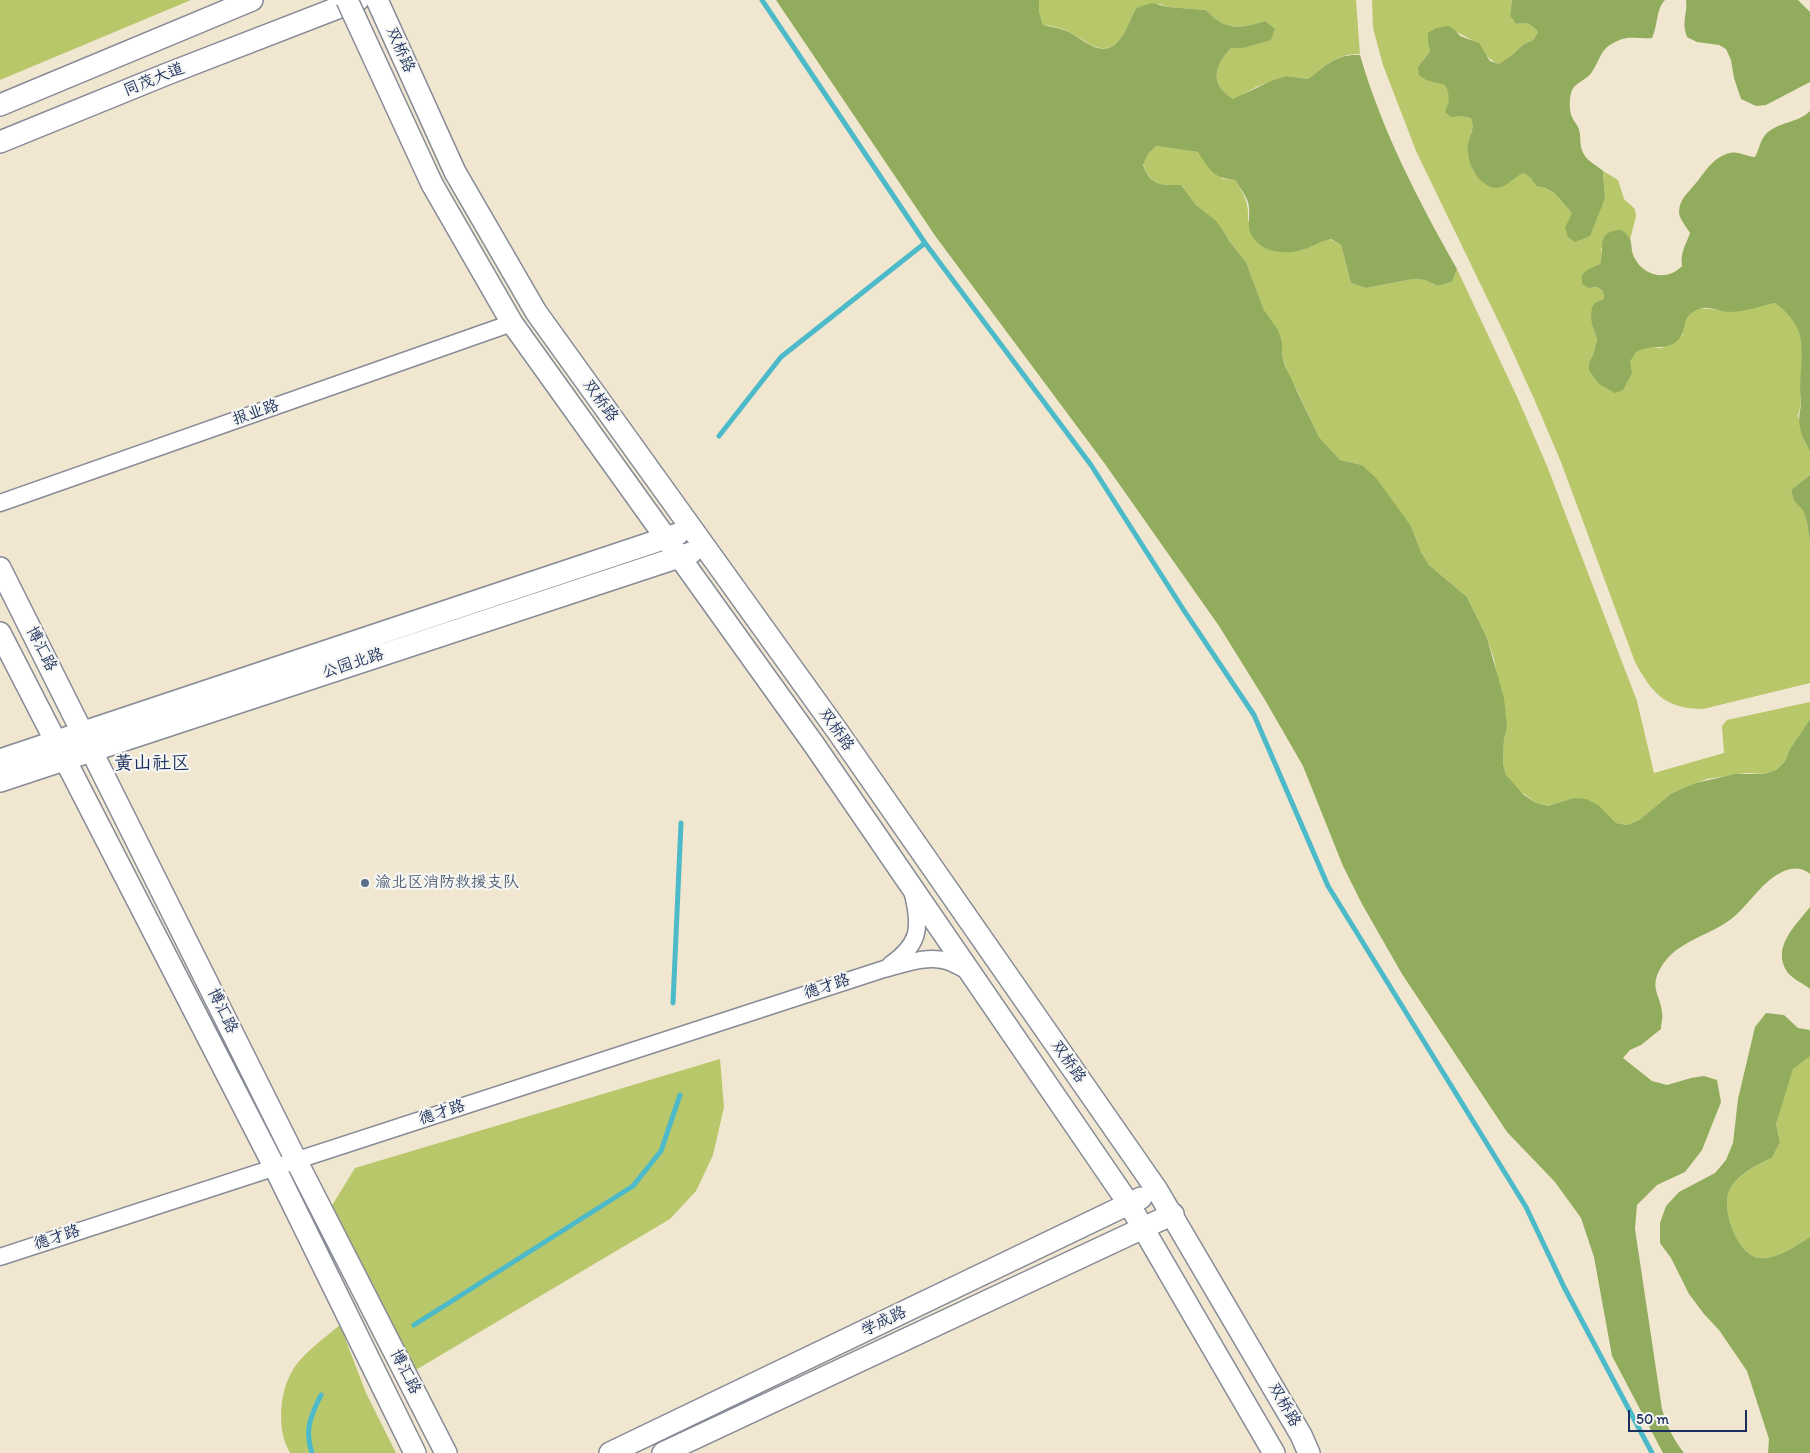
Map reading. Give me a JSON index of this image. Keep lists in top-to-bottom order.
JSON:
{
  "streets": {
    "main road": [
      "双桥路",
      "同茂大道",
      "博汇路",
      "公园北路",
      "学成路"
    ],
    "street": ["报业路", "德才路"]
  },
  "crossings": [
    ["双桥路", "报业路"],
    ["双桥路", "公园北路"],
    ["双桥路", "德才路"],
    ["双桥路", "学成路"],
    ["博汇路", "公园北路"],
    ["博汇路", "德才路"]
  ],
  "districts": ["黄山社区"],
  "places": ["渝北区消防救援支队"],
  "scale_bar": "50 m"
}
